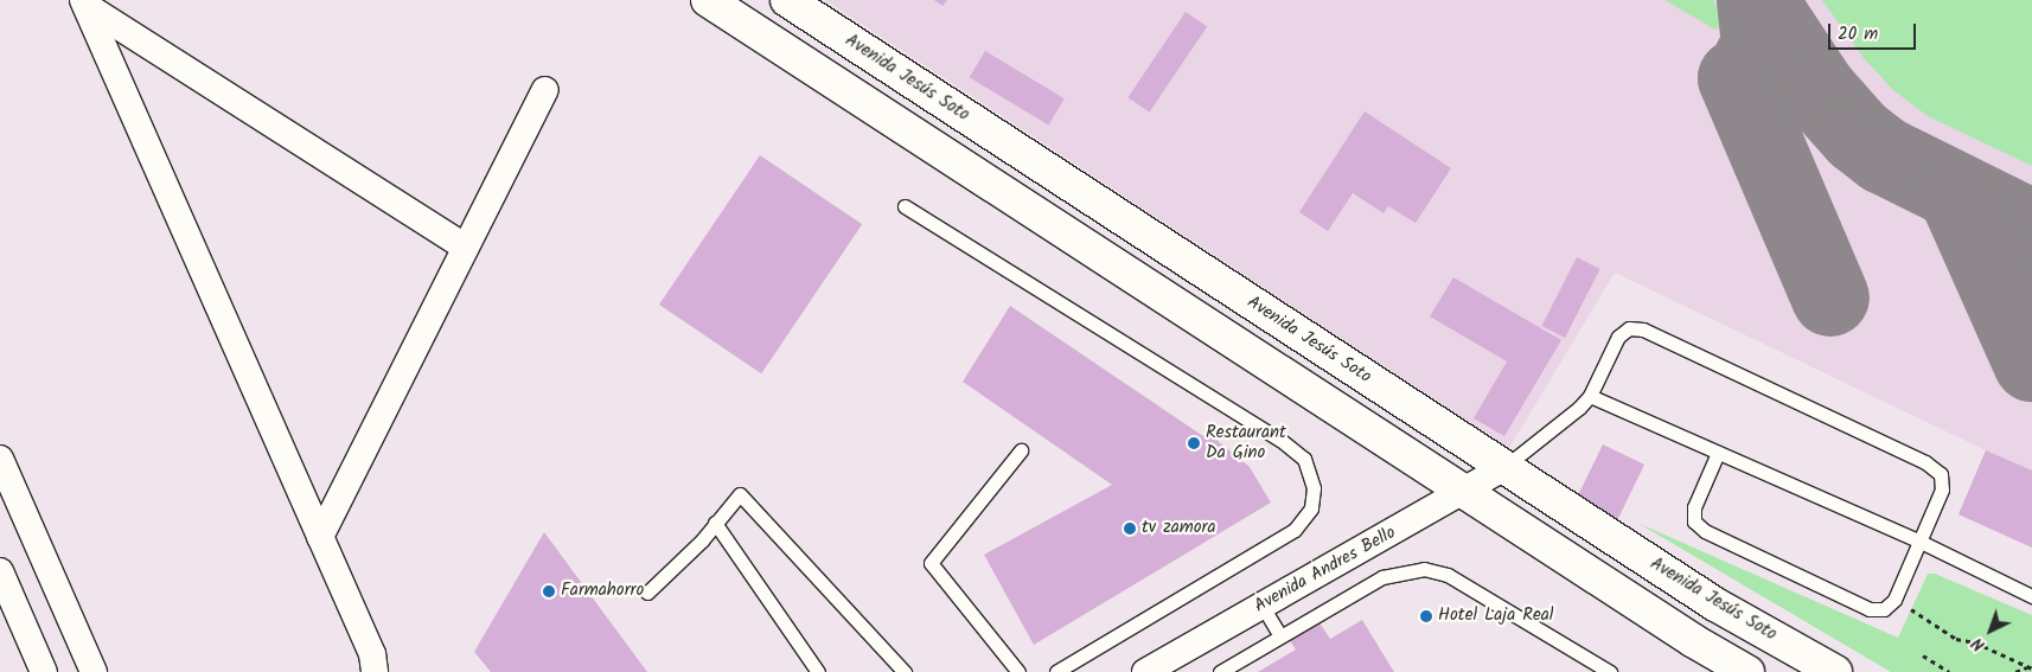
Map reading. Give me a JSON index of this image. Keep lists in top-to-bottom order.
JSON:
{
  "streets": {
    "main road": ["Avenida Jesús Soto"],
    "street": ["Avenida Andres Bello"]
  },
  "crossings": [
    ["Avenida Jesús Soto", "Avenida Andres Bello"]
  ],
  "places": [
    "Restaurant Da Gino",
    "tv zamora",
    "Farmahorro",
    "Hotel Laja Real"
  ],
  "scale_bar": "20 m",
  "north": "bottom left"
}
